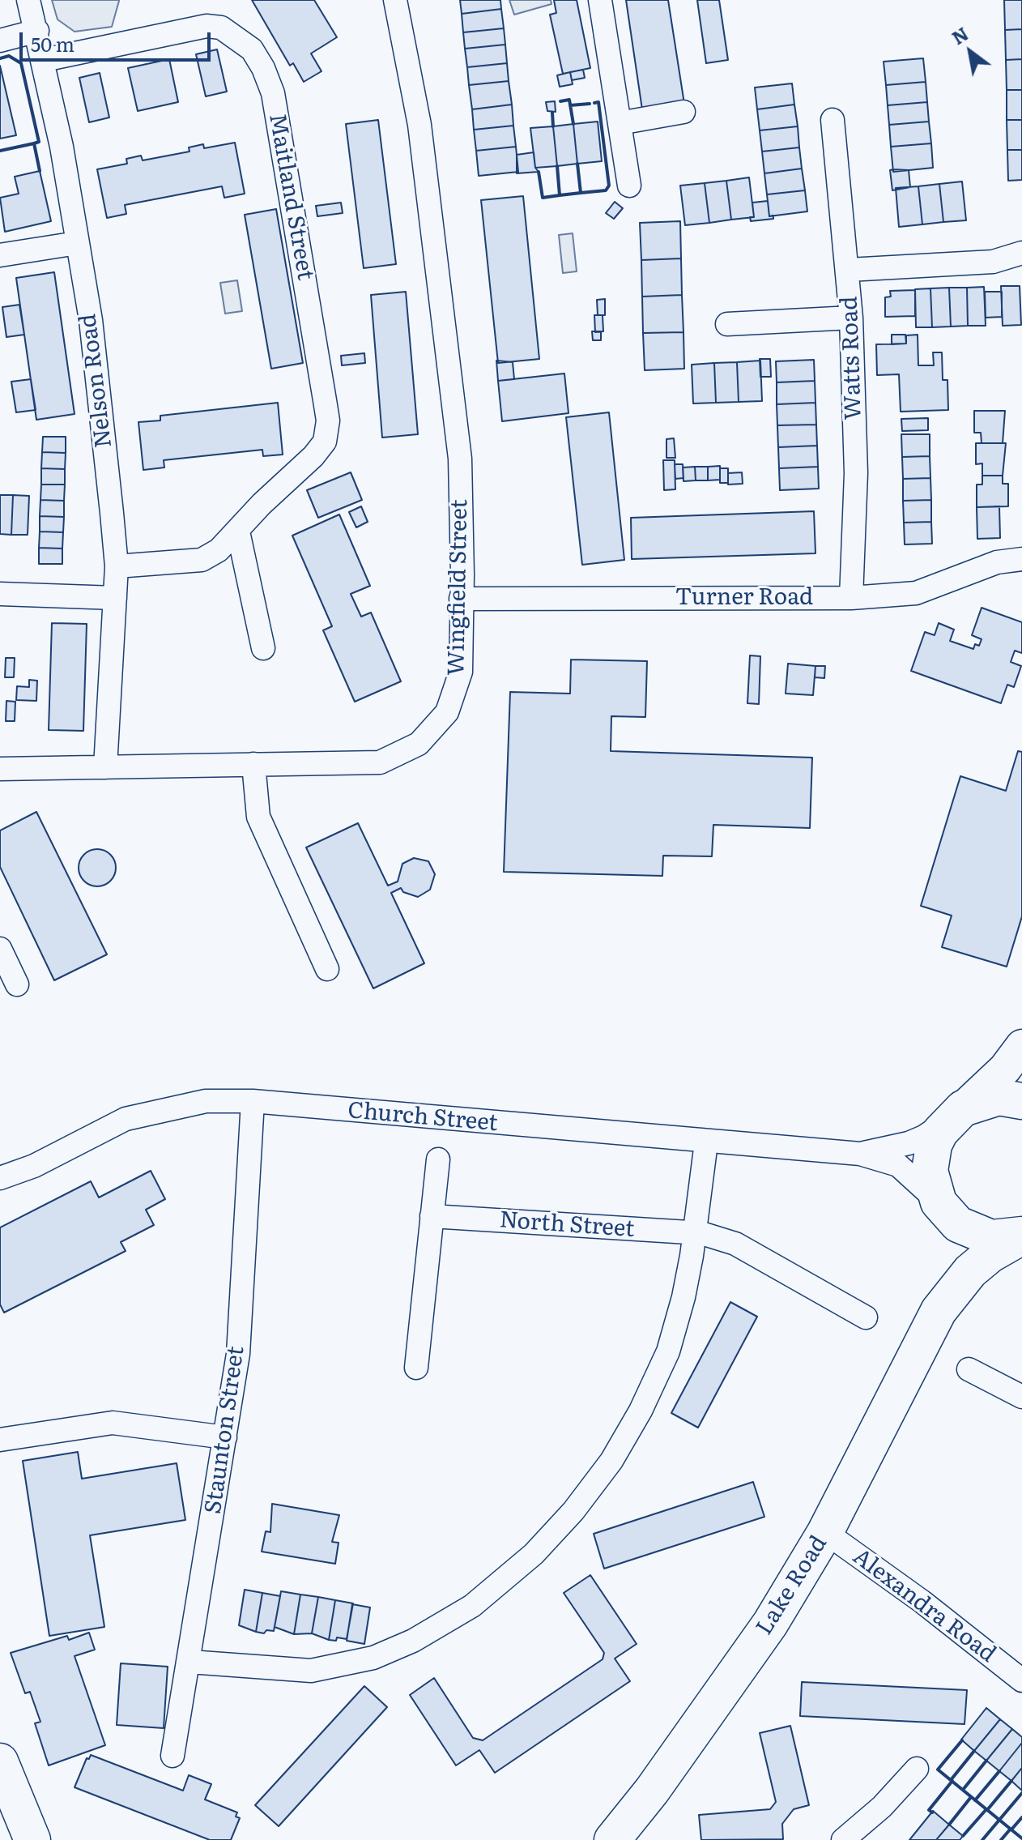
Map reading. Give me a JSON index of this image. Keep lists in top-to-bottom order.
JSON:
{
  "streets": {
    "main road": ["Lake Road"],
    "street": [
      "Maitland Street",
      "Watts Road",
      "Nelson Road",
      "Wingfield Street",
      "Turner Road",
      "Church Street",
      "North Street",
      "Staunton Street",
      "Alexandra Road"
    ]
  },
  "crossings": [
    ["Maitland Street", "Nelson Road"],
    ["Watts Road", "Turner Road"],
    ["Nelson Road", "Wingfield Street"],
    ["Wingfield Street", "Turner Road"],
    ["Church Street", "Staunton Street"],
    ["Church Street", "Lake Road"],
    ["Lake Road", "Alexandra Road"]
  ],
  "scale_bar": "50 m",
  "north": "top left"
}
